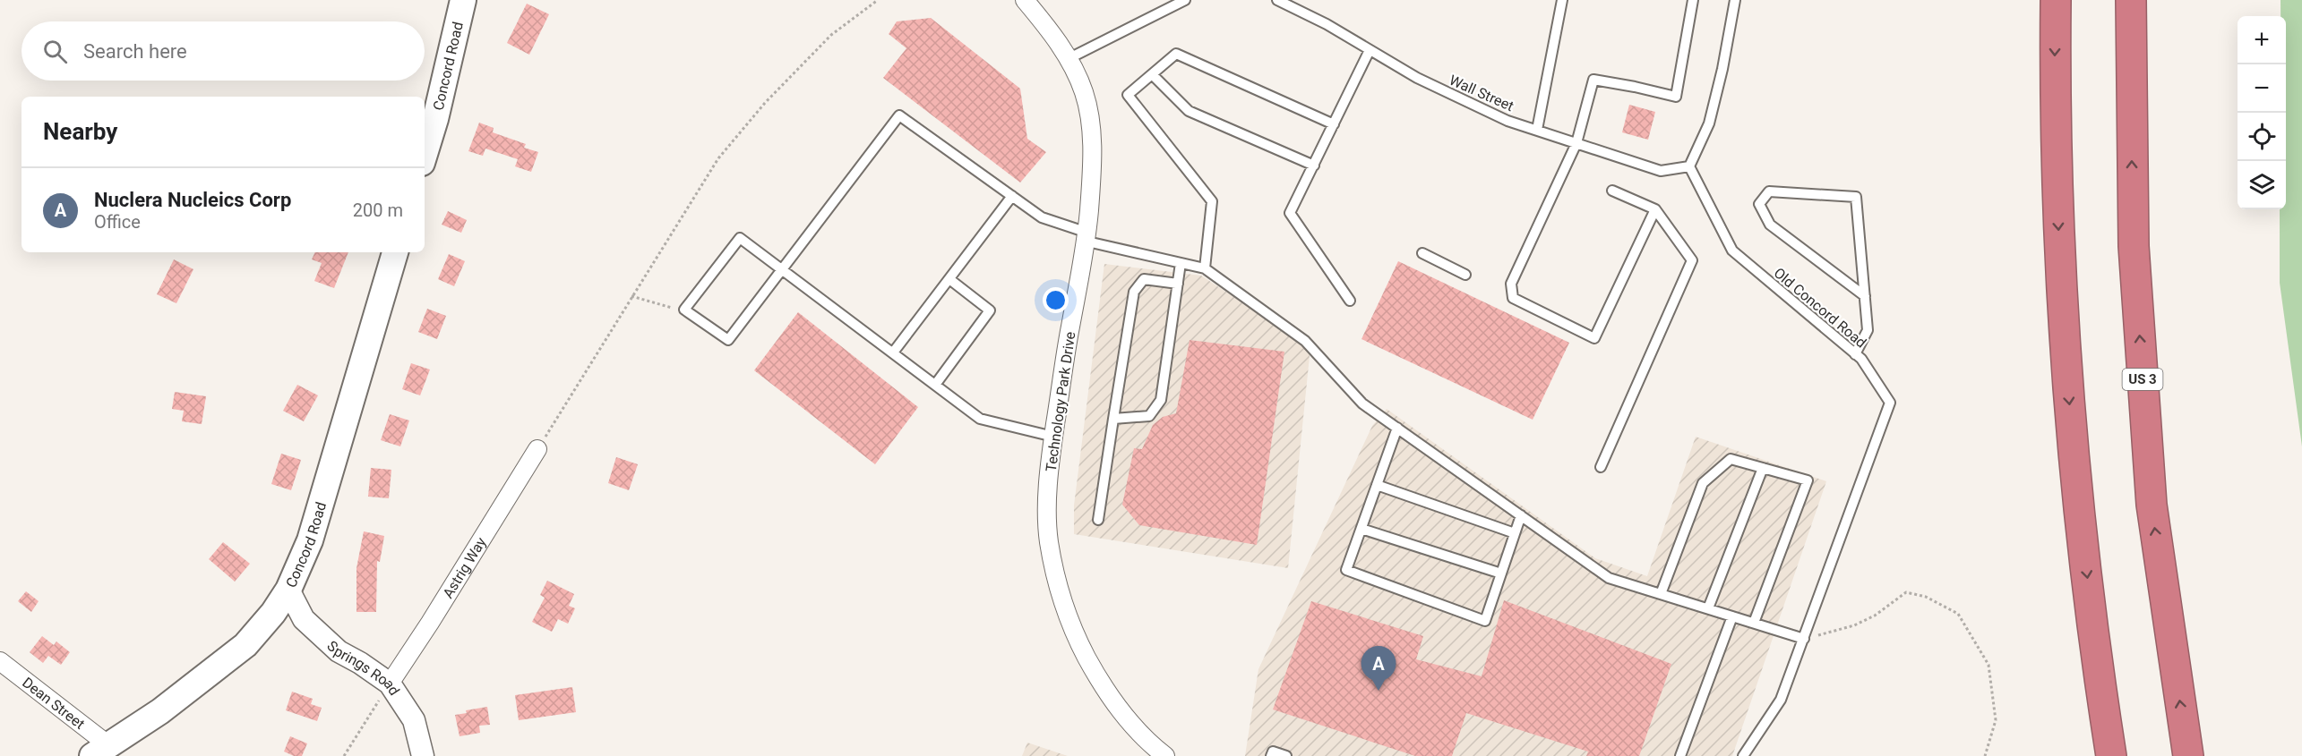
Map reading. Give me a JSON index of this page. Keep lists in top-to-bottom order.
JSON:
{
  "streets": {
    "highway": ["US 3"],
    "main road": ["Concord Road"],
    "street": [
      "Technology Park Drive",
      "Astrig Way",
      "Springs Road",
      "Dean Street"
    ],
    "lane": ["Wall Street", "Old Concord Road"]
  },
  "crossings": [
    ["Concord Road", "Springs Road"],
    ["Concord Road", "Dean Street"],
    ["Wall Street", "Old Concord Road"],
    ["Astrig Way", "Springs Road"]
  ],
  "page": {
    "map_buttons": ["+", "−"],
    "search": "Search here",
    "heading": "Nearby",
    "list": [
      {
        "mark": "A",
        "name": "Nuclera Nucleics Corp",
        "note": "Office",
        "value": "200 m"
      }
    ],
    "pins": "A"
  }
}
